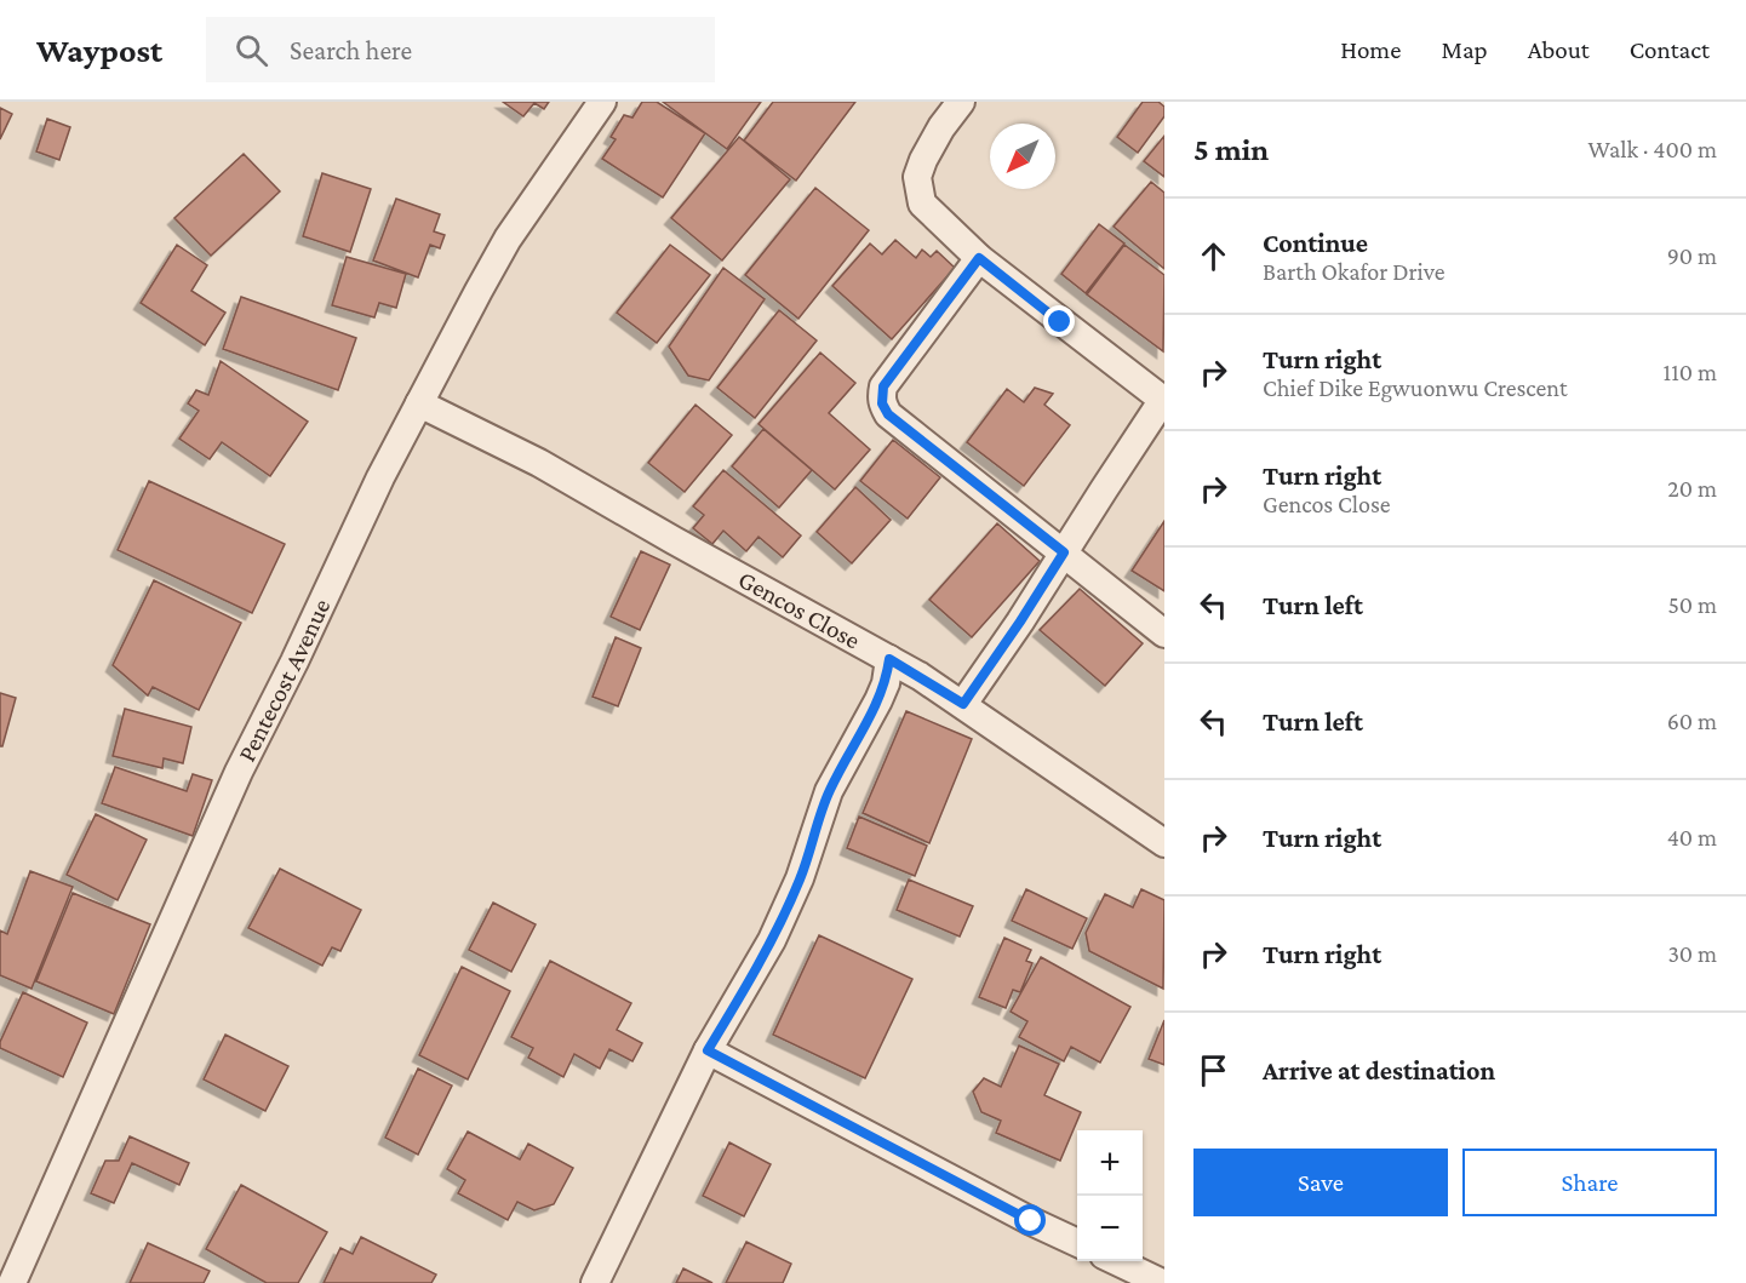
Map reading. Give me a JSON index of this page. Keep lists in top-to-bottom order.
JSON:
{
  "streets": {
    "street": ["Gencos Close", "Pentecost Avenue"]
  },
  "crossings": [
    ["Gencos Close", "Pentecost Avenue"]
  ],
  "north": "bottom left",
  "page": {
    "header": "Waypost",
    "search": "Search here",
    "nav": [
      "Home",
      "Map",
      "About",
      "Contact"
    ],
    "heading": ["5 min", "Walk · 400 m"],
    "list": [
      ["Continue", "Barth Okafor Drive", "90 m"],
      ["Turn right", "Chief Dike Egwuonwu Crescent", "110 m"],
      ["Turn right", "Gencos Close", "20 m"],
      ["Turn left", "50 m"],
      ["Turn left", "60 m"],
      ["Turn right", "40 m"],
      ["Turn right", "30 m"],
      "Arrive at destination"
    ],
    "buttons": ["Save", "Share"],
    "map_buttons": ["+", "−"]
  }
}
